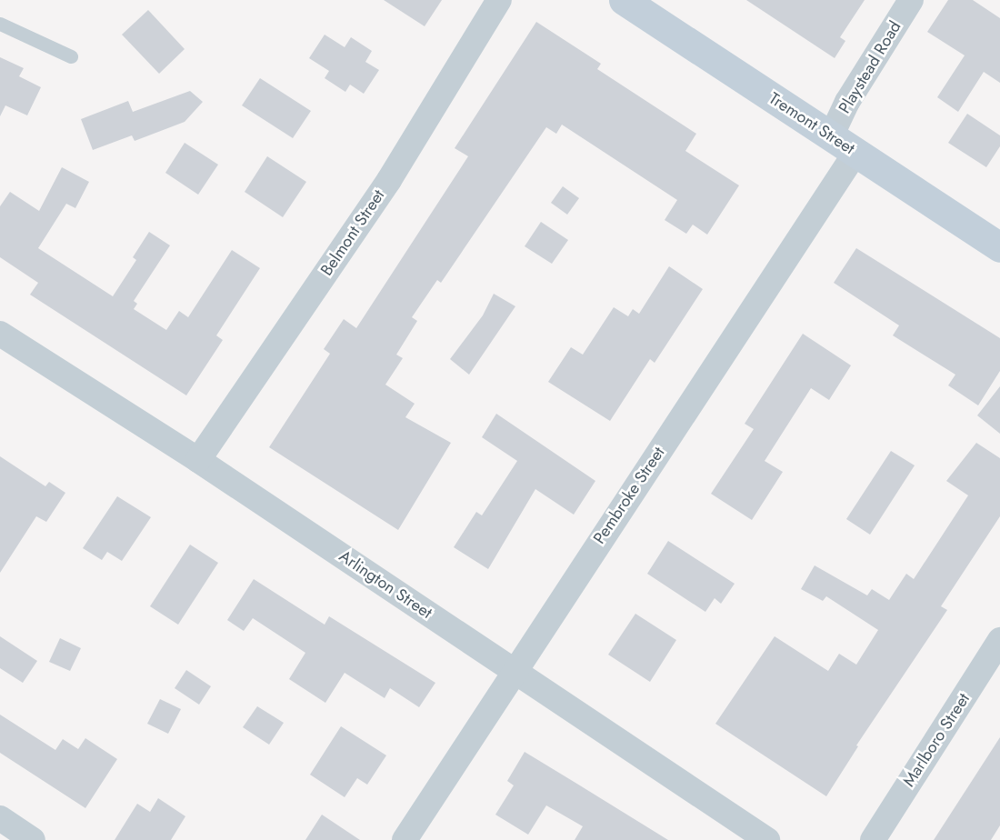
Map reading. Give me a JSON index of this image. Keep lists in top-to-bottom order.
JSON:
{
  "streets": {
    "main road": ["Tremont Street"],
    "street": [
      "Playstead Road",
      "Belmont Street",
      "Pembroke Street",
      "Arlington Street",
      "Marlboro Street"
    ]
  },
  "crossings": [
    ["Playstead Road", "Tremont Street"],
    ["Tremont Street", "Pembroke Street"],
    ["Belmont Street", "Arlington Street"],
    ["Pembroke Street", "Arlington Street"]
  ]
}
